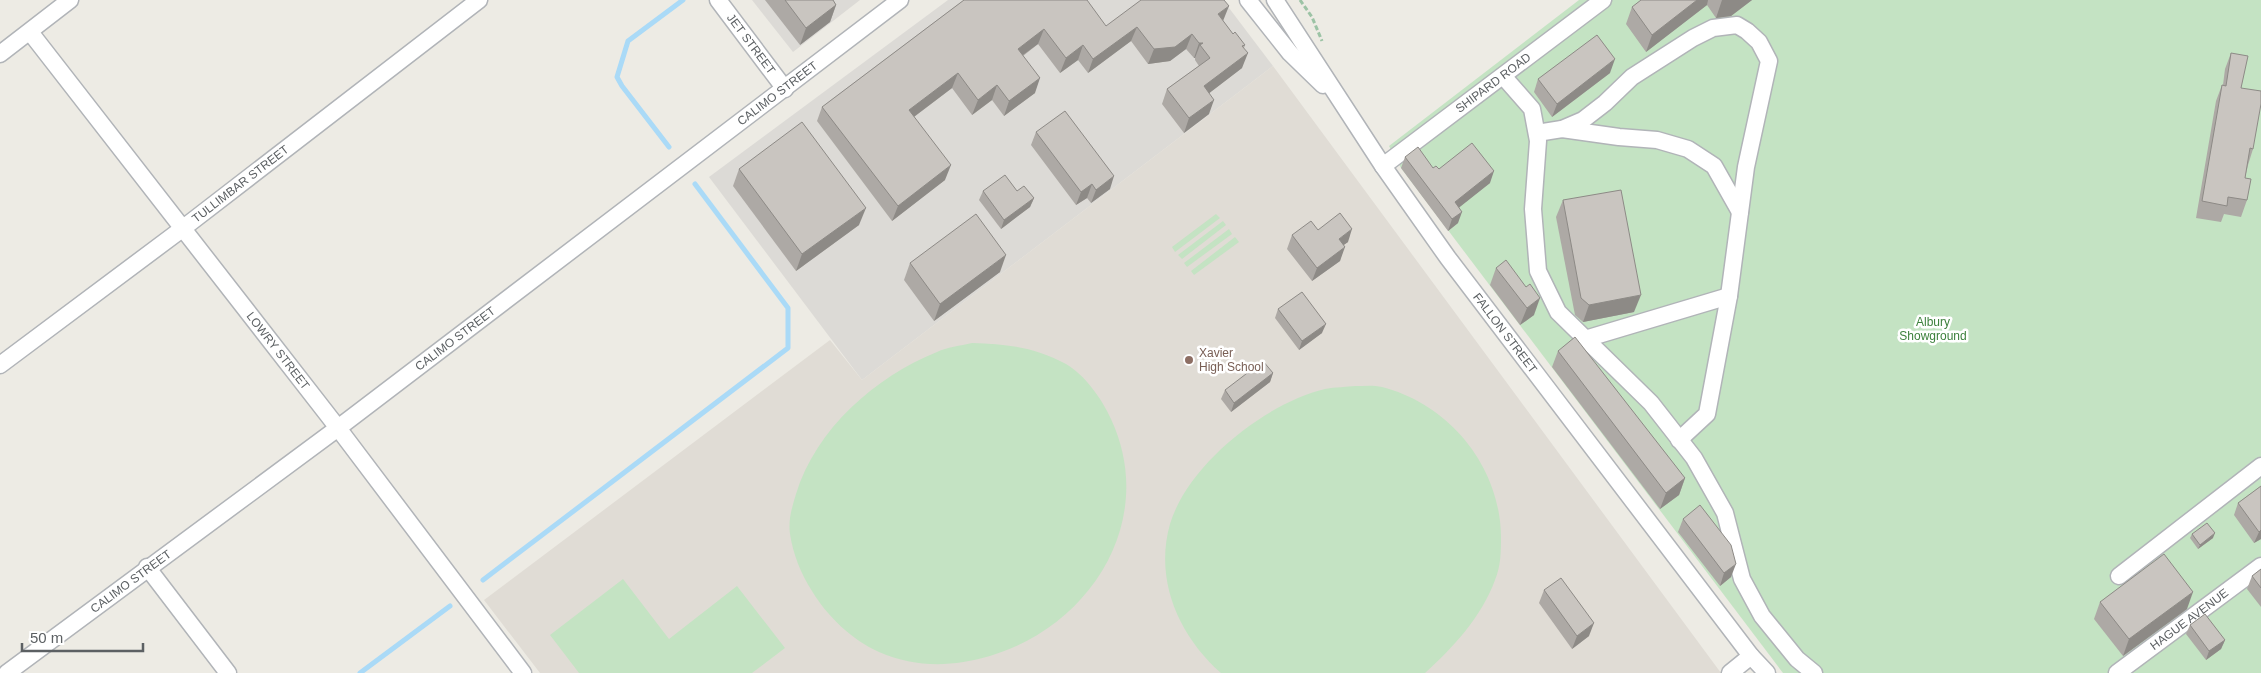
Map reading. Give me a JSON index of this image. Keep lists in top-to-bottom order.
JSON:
{
  "streets": {
    "street": [
      "JET STREET",
      "SHIPARD ROAD",
      "CALIMO STREET",
      "TULLIMBAR STREET",
      "FALLON STREET",
      "LOWRY STREET",
      "HAGUE AVENUE"
    ]
  },
  "crossings": [
    ["JET STREET", "CALIMO STREET"],
    ["SHIPARD ROAD", "FALLON STREET"],
    ["CALIMO STREET", "LOWRY STREET"],
    ["TULLIMBAR STREET", "LOWRY STREET"]
  ],
  "parks": ["Albury Showground"],
  "places": ["Xavier High School"],
  "scale_bar": "50 m"
}
